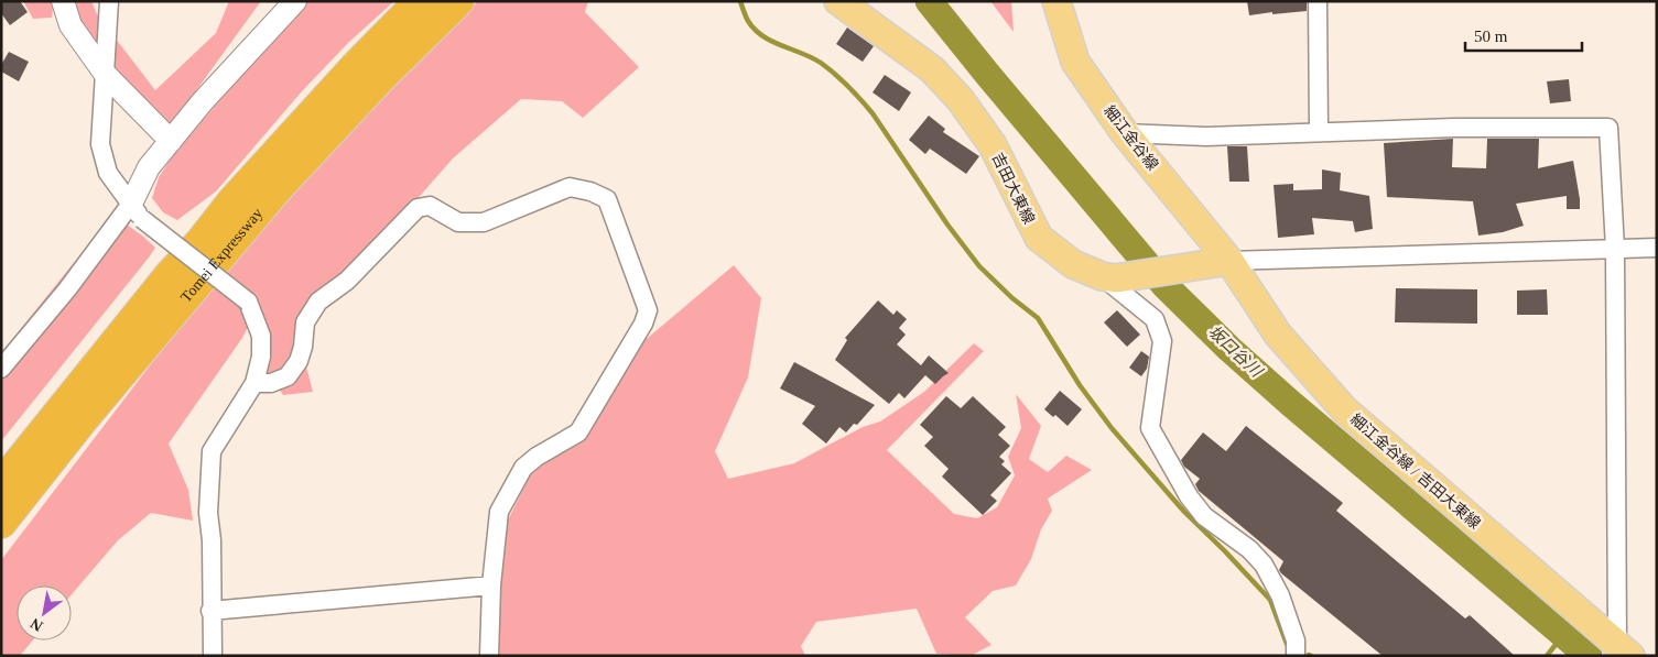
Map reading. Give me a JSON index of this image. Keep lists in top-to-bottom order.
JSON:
{
  "streets": {
    "highway": ["Tomei Expressway"],
    "main road": ["細江金谷線", "吉田大東線", "細江金谷線 / 吉田大東線"]
  },
  "crossings": [
    ["細江金谷線", "細江金谷線 / 吉田大東線"]
  ],
  "water": ["坂口谷川"],
  "scale_bar": "50 m",
  "north": "bottom left"
}
